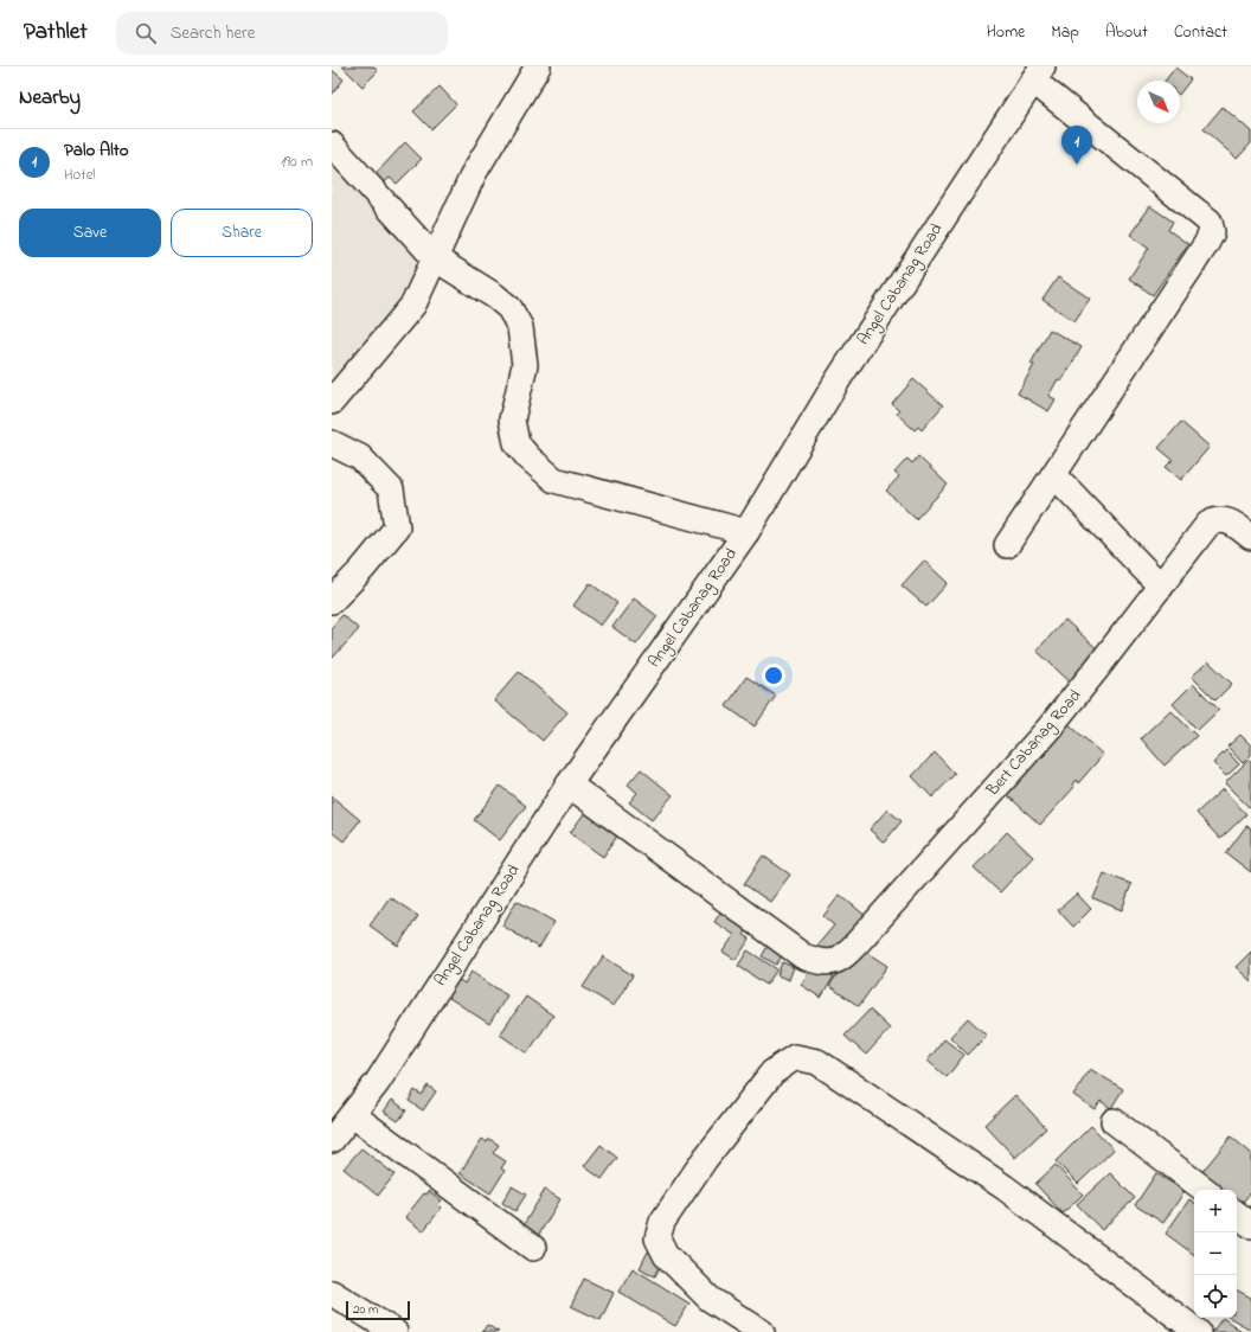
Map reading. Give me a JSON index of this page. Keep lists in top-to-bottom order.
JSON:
{
  "streets": {
    "street": ["Angel Cabanag Road", "Bert Cabanag Road"]
  },
  "crossings": [
    ["Angel Cabanag Road", "Bert Cabanag Road"]
  ],
  "scale_bar": "20 m",
  "north": "bottom right",
  "page": {
    "header": "Pathlet",
    "search": "Search here",
    "nav": [
      "Home",
      "Map",
      "About",
      "Contact"
    ],
    "heading": "Nearby",
    "pins": "1",
    "list": [
      {
        "mark": "1",
        "name": "Palo Alto",
        "note": "Hotel",
        "value": "190 m"
      }
    ],
    "buttons": ["Save", "Share"],
    "map_buttons": ["+", "−"],
    "scale": "20 m"
  }
}
